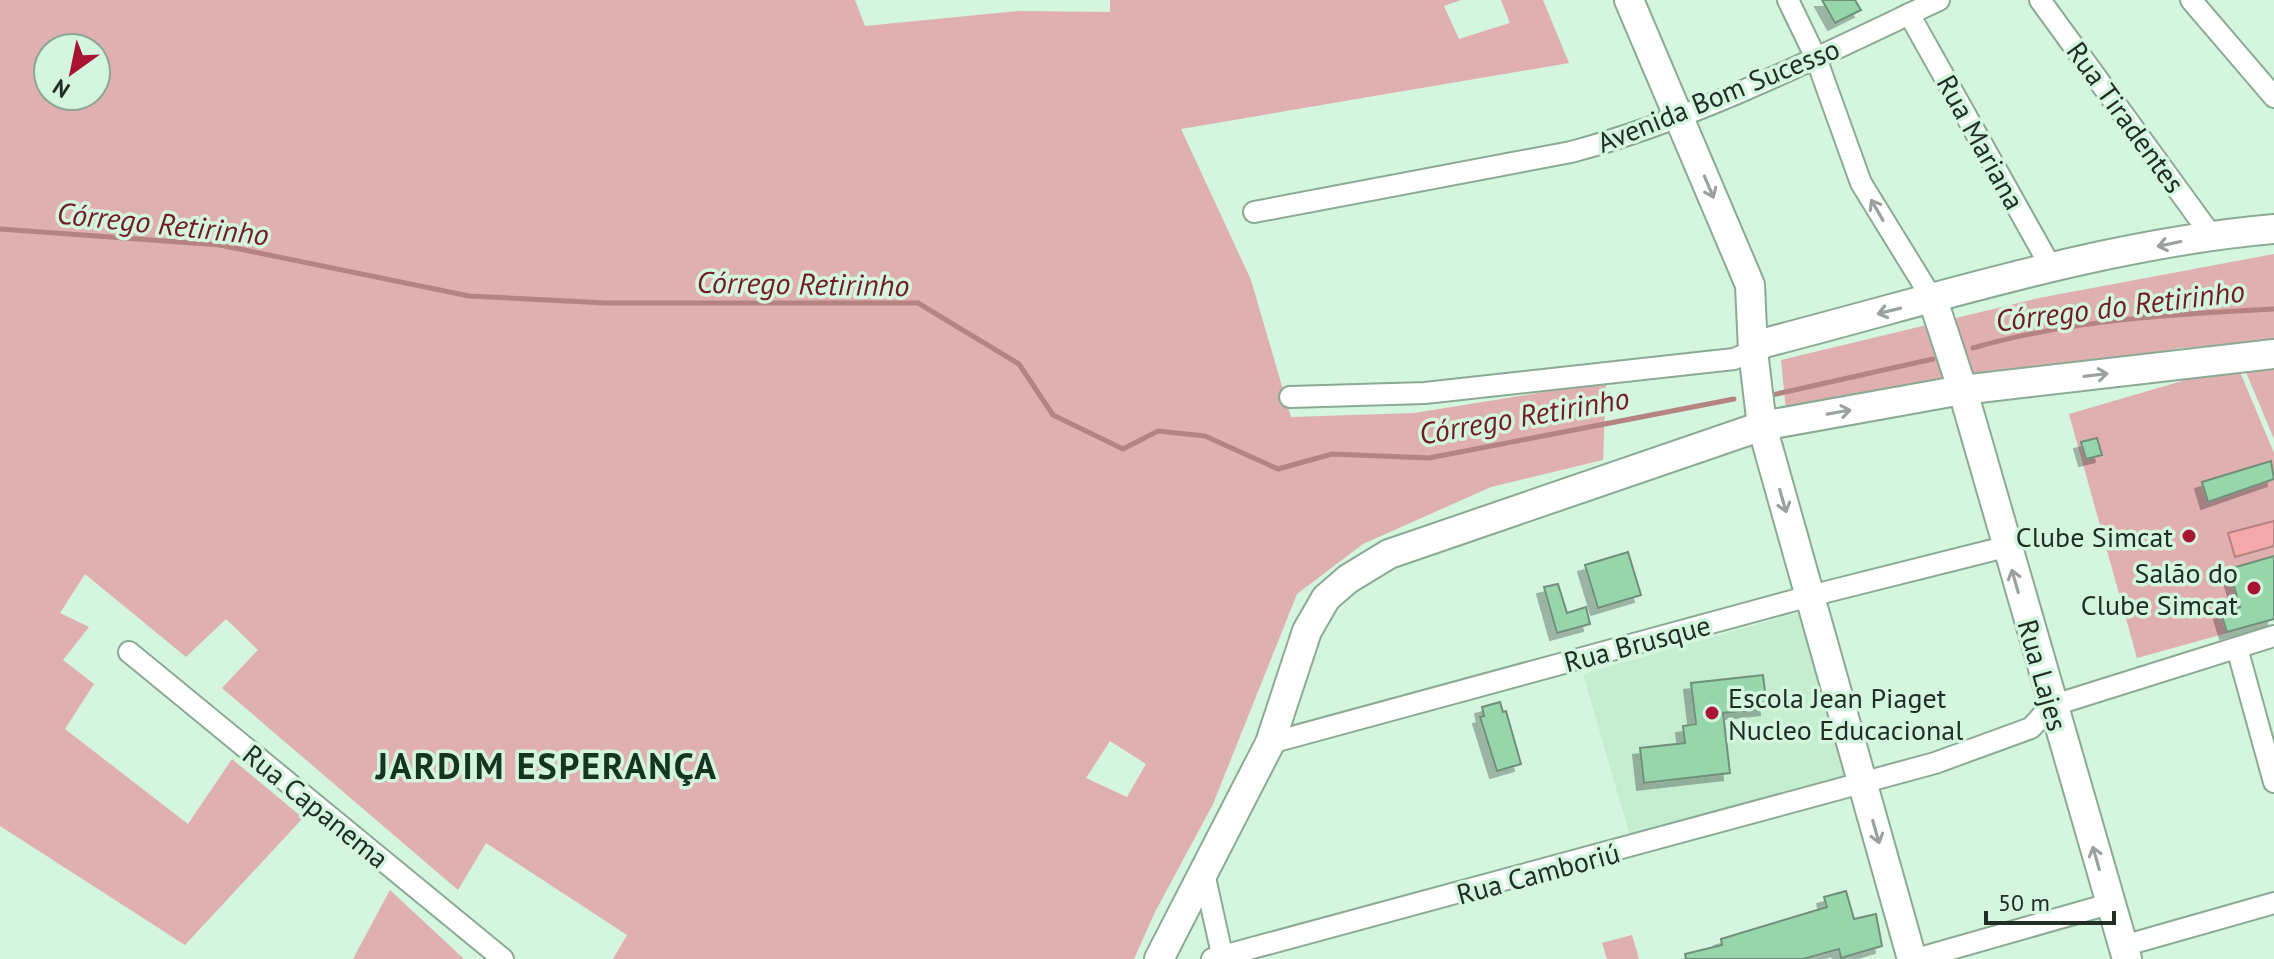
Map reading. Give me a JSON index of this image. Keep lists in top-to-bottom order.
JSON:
{
  "streets": {
    "street": [
      "Avenida Bom Sucesso",
      "Rua Tiradentes",
      "Rua Mariana",
      "Rua Brusque",
      "Rua Lajes",
      "Rua Capanema",
      "Rua Camboriú"
    ]
  },
  "crossings": [
    ["Avenida Bom Sucesso", "Rua Mariana"],
    ["Rua Brusque", "Rua Lajes"],
    ["Rua Lajes", "Rua Camboriú"]
  ],
  "districts": ["JARDIM ESPERANÇA"],
  "water": ["Córrego Retirinho", "Córrego do Retirinho"],
  "places": ["Clube Simcat", "Salão do Clube Simcat", "Escola Jean Piaget Nucleo Educacional"],
  "scale_bar": "50 m",
  "north": "bottom left"
}
